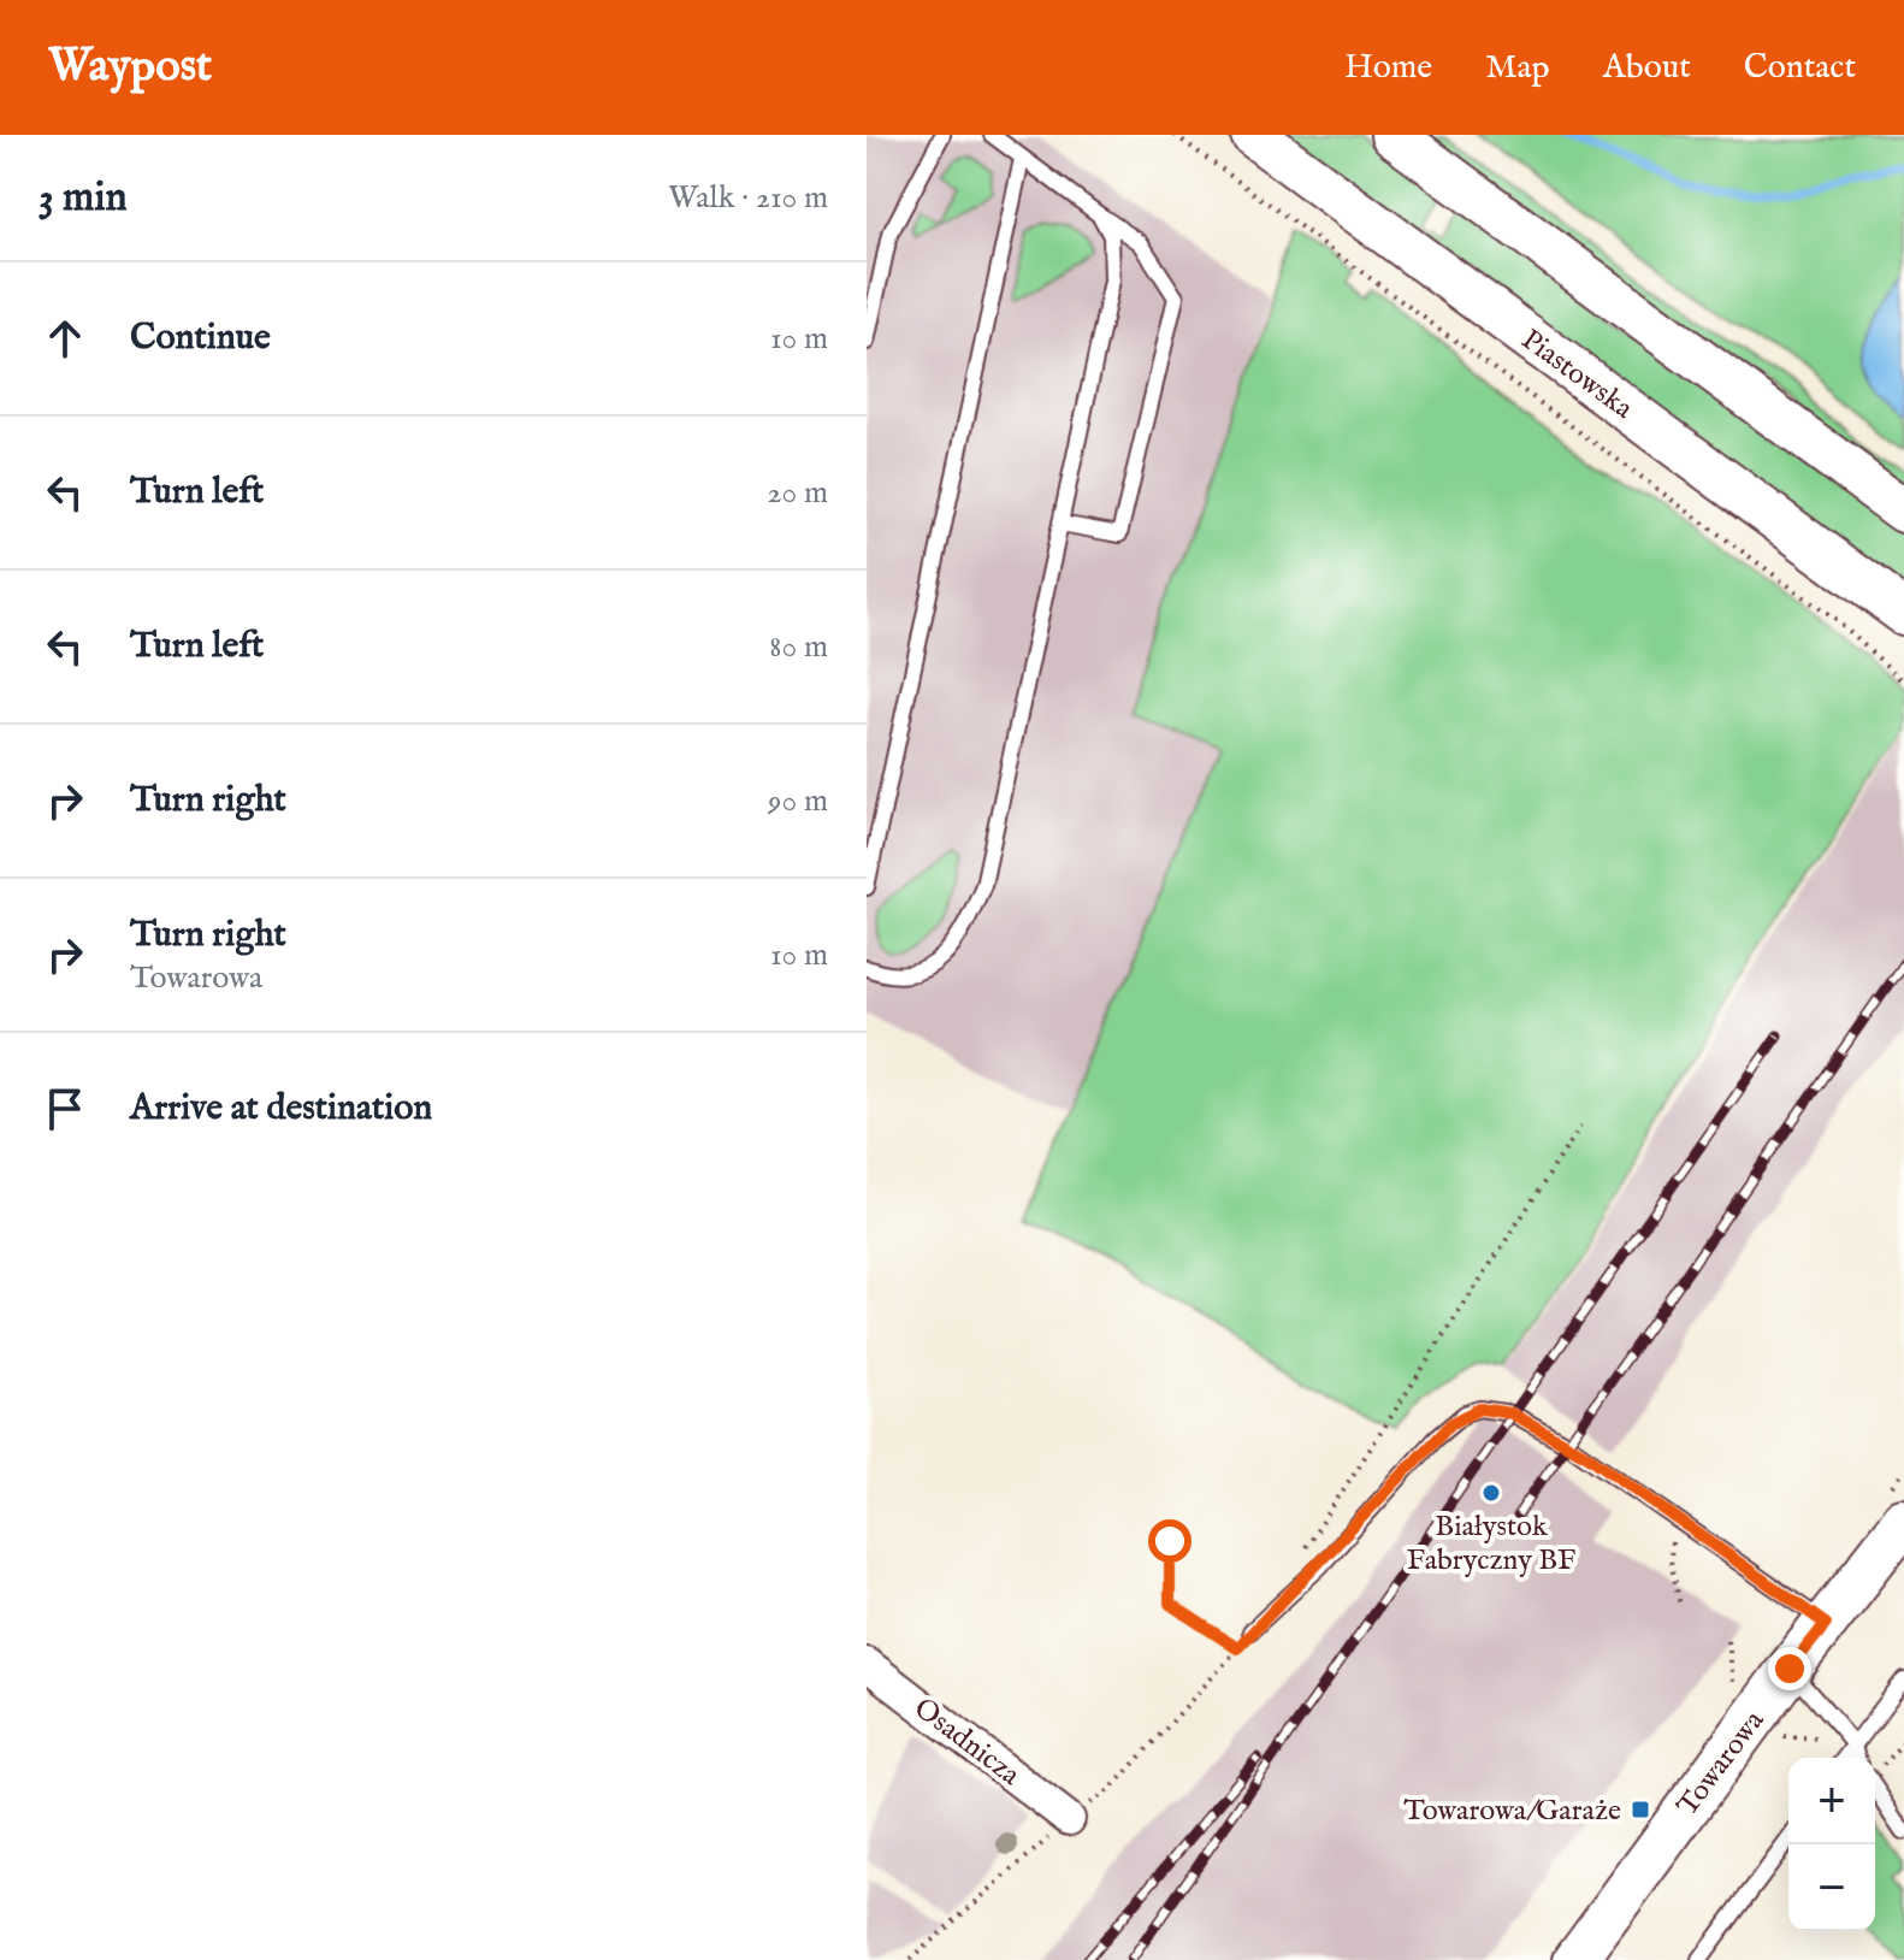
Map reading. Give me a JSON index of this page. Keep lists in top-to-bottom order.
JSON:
{
  "streets": {
    "main road": ["Piastowska", "Towarowa"],
    "street": ["Osadnicza"]
  },
  "places": {
    "other": ["Białystok Fabryczny BF"],
    "transit": ["Towarowa/Garaże"]
  },
  "page": {
    "header": "Waypost",
    "nav": [
      "Home",
      "Map",
      "About",
      "Contact"
    ],
    "heading": ["3 min", "Walk · 210 m"],
    "list": [
      ["Continue", "10 m"],
      ["Turn left", "20 m"],
      ["Turn left", "80 m"],
      ["Turn right", "90 m"],
      ["Turn right", "Towarowa", "10 m"],
      "Arrive at destination"
    ],
    "map_buttons": ["+", "−"]
  }
}
